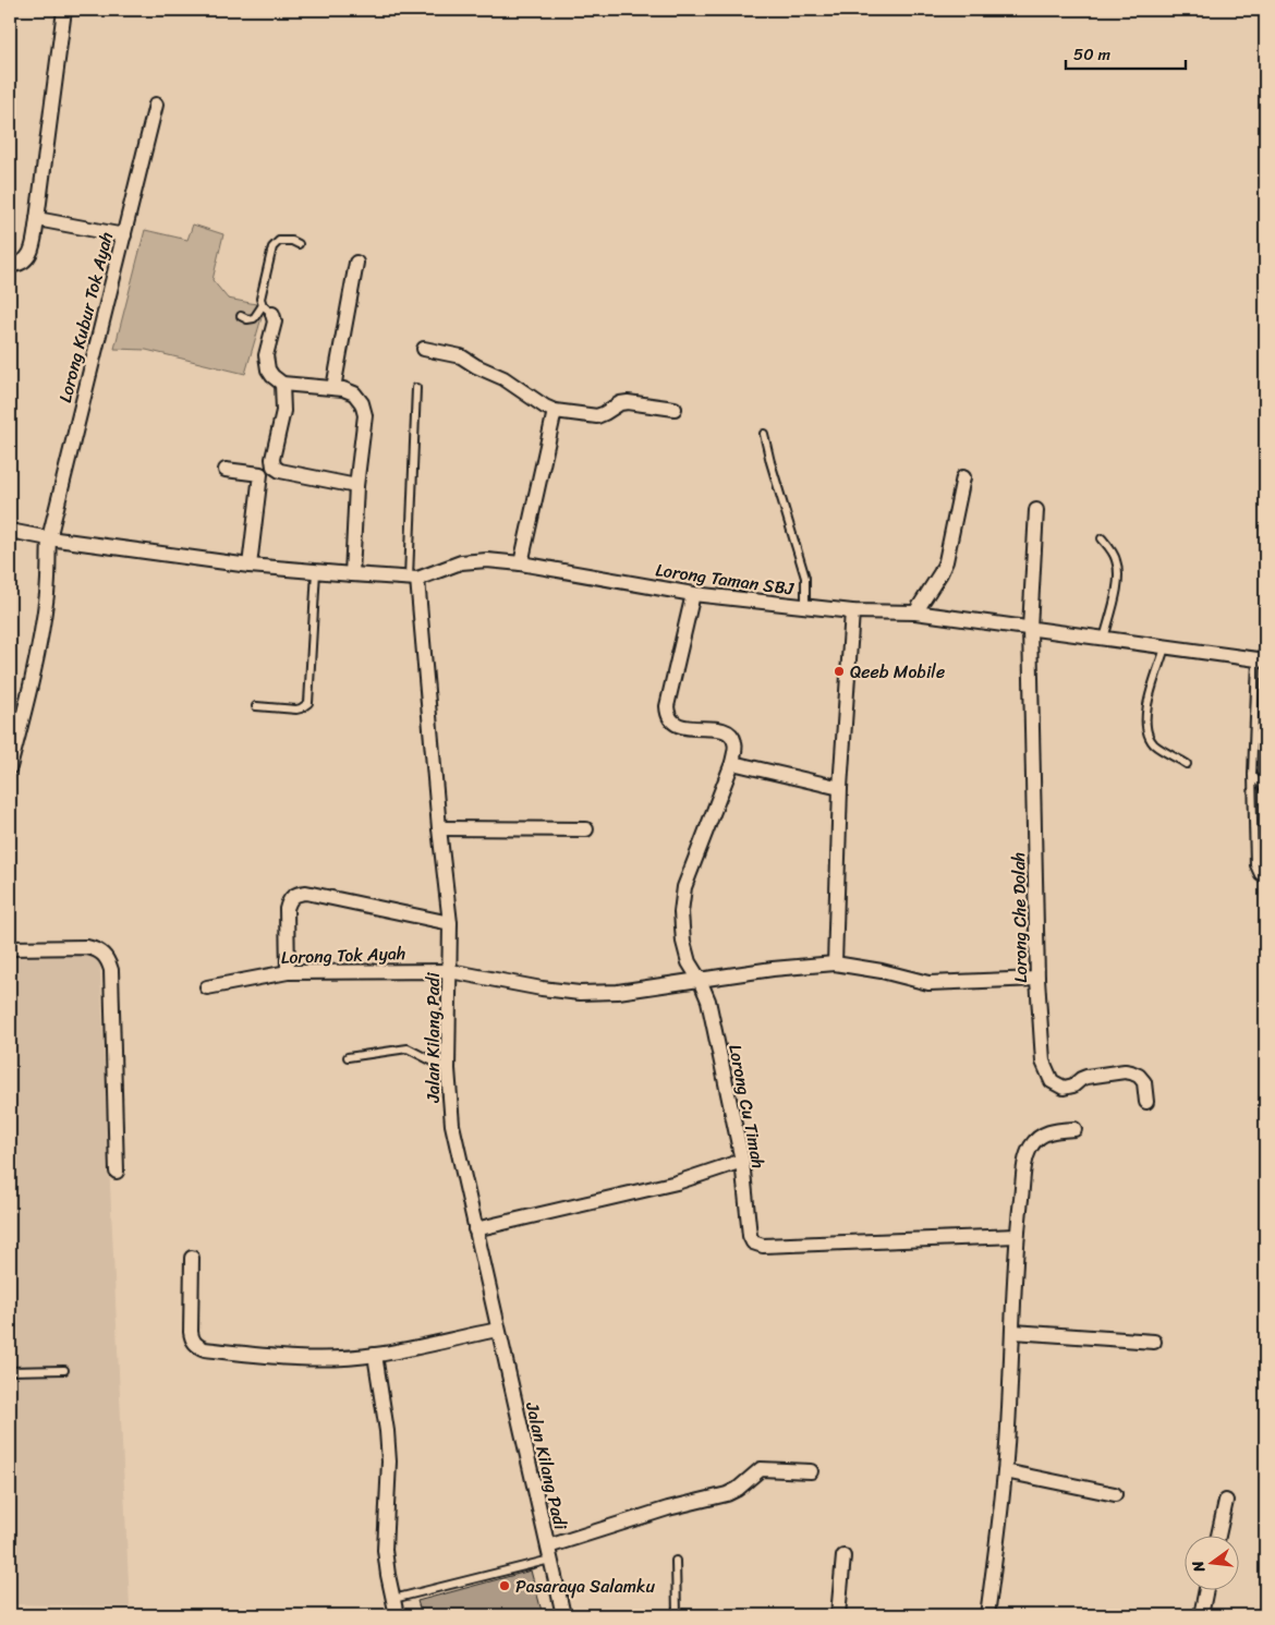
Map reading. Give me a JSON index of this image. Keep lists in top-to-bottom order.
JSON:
{
  "streets": {
    "street": [
      "Lorong Kubur Tok Ayah",
      "Lorong Taman SBJ",
      "Lorong Che Dolah",
      "Lorong Tok Ayah",
      "Jalan Kilang Padi",
      "Lorong Cu Timah"
    ]
  },
  "crossings": [
    ["Lorong Taman SBJ", "Lorong Che Dolah"],
    ["Lorong Taman SBJ", "Jalan Kilang Padi"],
    ["Lorong Tok Ayah", "Jalan Kilang Padi"]
  ],
  "places": ["Qeeb Mobile", "Pasaraya Salamku"],
  "scale_bar": "50 m",
  "north": "left"
}
